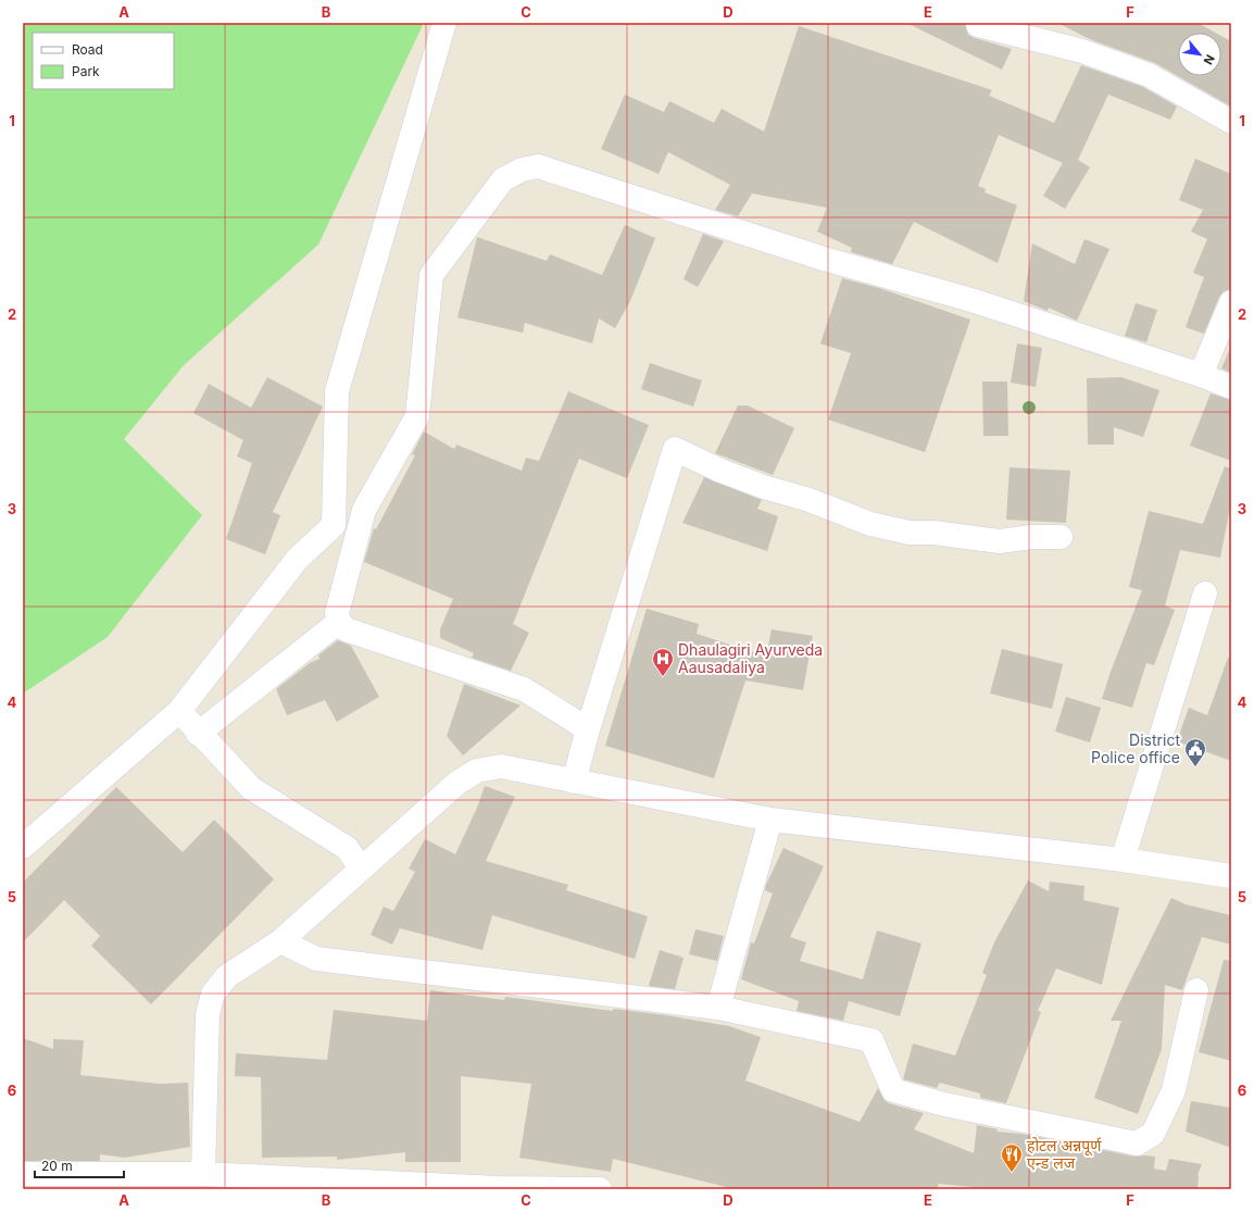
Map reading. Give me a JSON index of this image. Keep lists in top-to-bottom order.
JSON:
{
  "places": {
    "hospital": ["Dhaulagiri Ayurveda Aausadaliya"],
    "public building": ["District Police office"],
    "restaurant": ["होटल अन्नपूर्ण एन्ड लज"]
  },
  "legend": ["Road", "Park"],
  "scale_bar": "20 m",
  "north": "bottom right",
  "grid": {
    "columns": [
      "A",
      "B",
      "C",
      "D",
      "E",
      "F"
    ],
    "rows": [
      "1",
      "2",
      "3",
      "4",
      "5",
      "6"
    ]
  }
}
